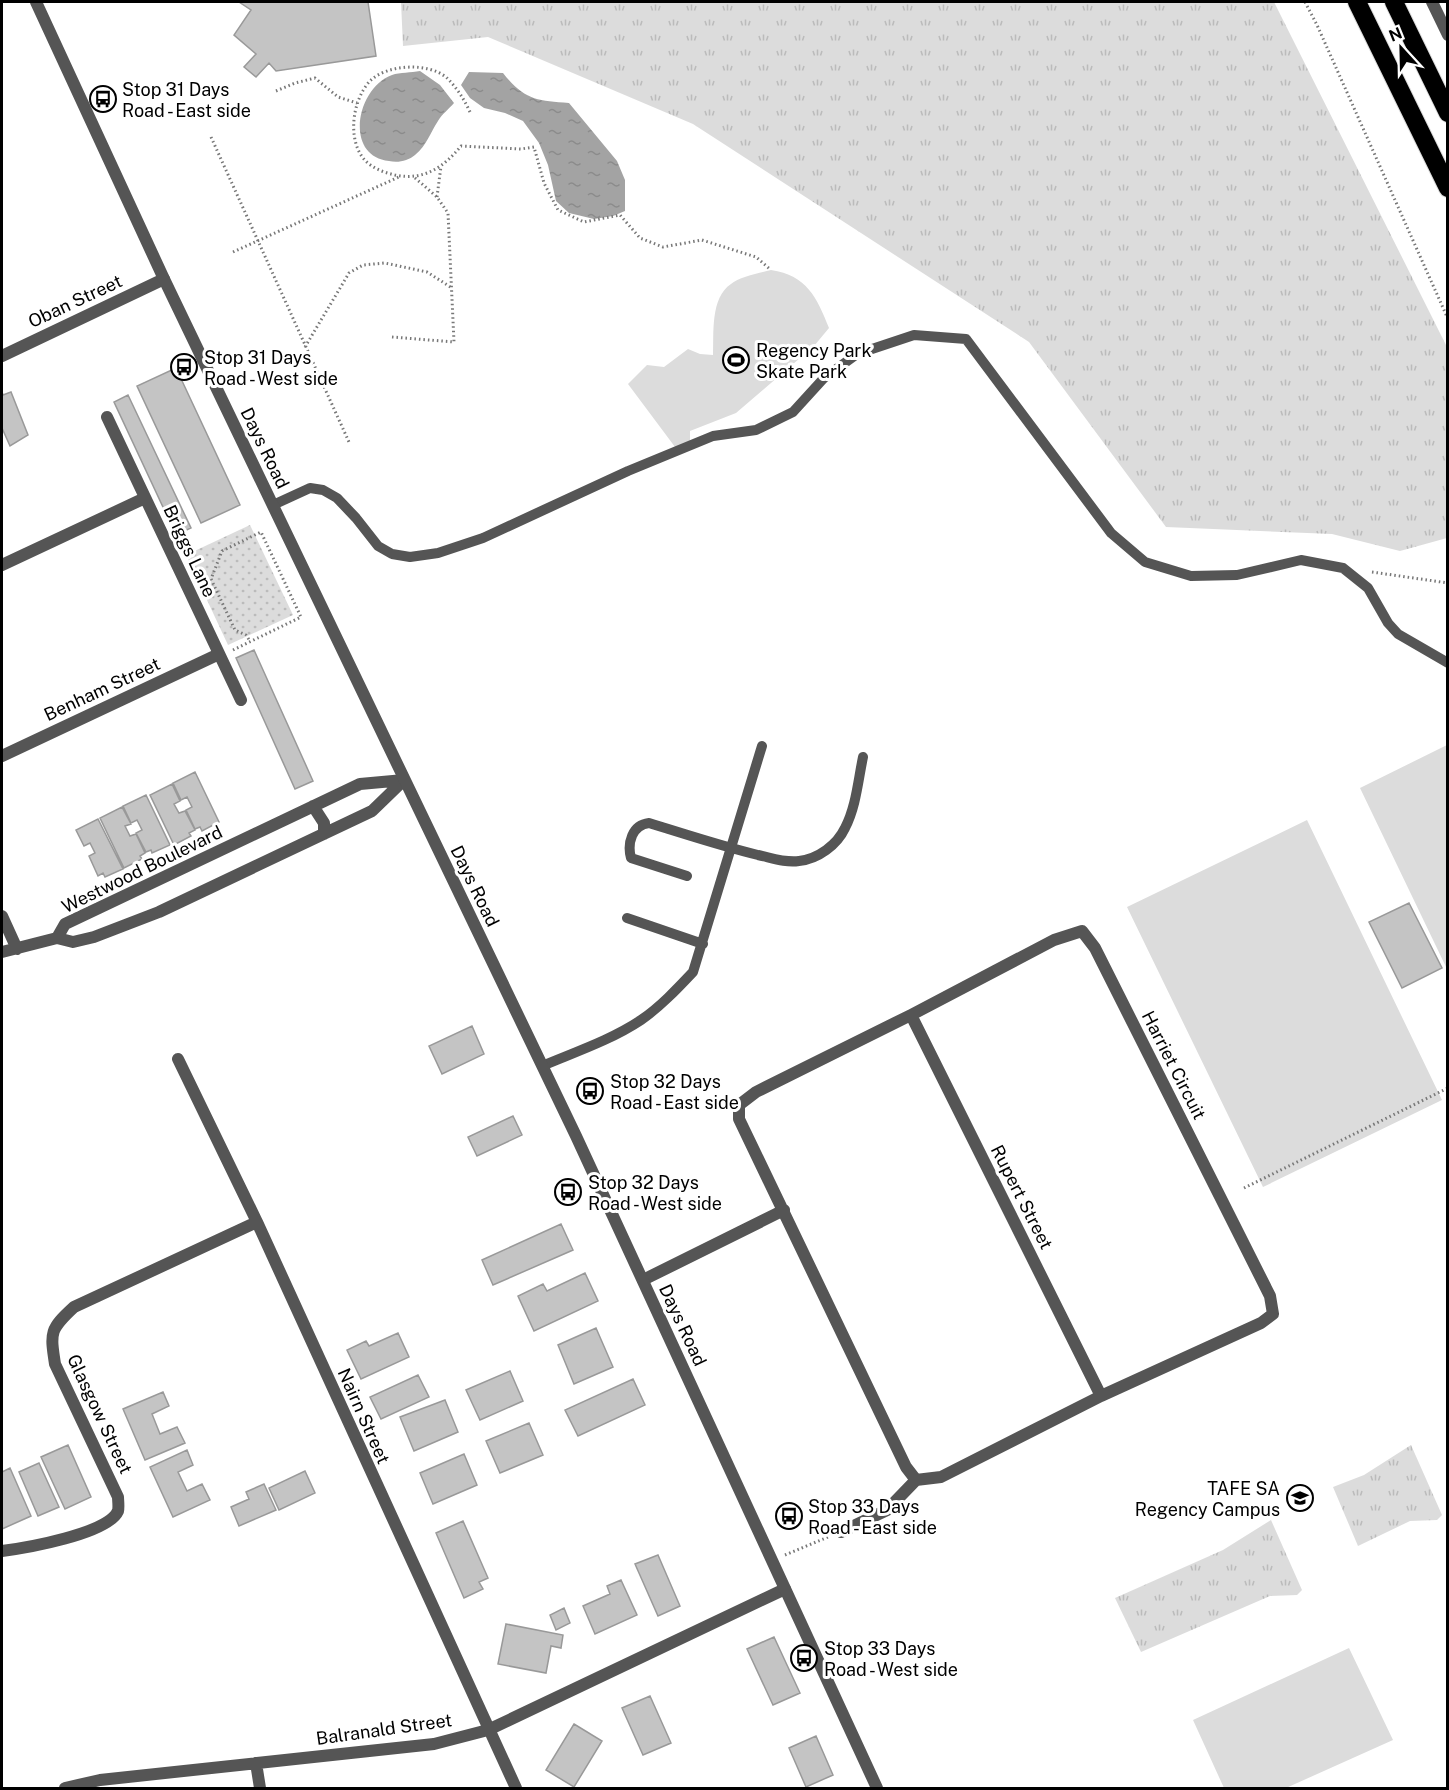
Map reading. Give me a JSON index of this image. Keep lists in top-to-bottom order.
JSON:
{
  "streets": {
    "street": [
      "Oban Street",
      "Days Road",
      "Briggs Lane",
      "Benham Street",
      "Westwood Boulevard",
      "Harriet Circuit",
      "Rupert Street",
      "Glasgow Street",
      "Nairn Street",
      "Balranald Street"
    ]
  },
  "crossings": [
    ["Oban Street", "Days Road"],
    ["Days Road", "Westwood Boulevard"],
    ["Days Road", "Balranald Street"],
    ["Briggs Lane", "Benham Street"],
    ["Harriet Circuit", "Rupert Street"],
    ["Glasgow Street", "Nairn Street"],
    ["Nairn Street", "Balranald Street"]
  ],
  "places": {
    "bus stop": [
      "Stop 31 Days Road - East side",
      "Stop 31 Days Road - West side",
      "Stop 32 Days Road - East side",
      "Stop 32 Days Road - West side",
      "Stop 33 Days Road - East side",
      "Stop 33 Days Road - West side"
    ],
    "sports": ["Regency Park Skate Park"],
    "school or university": ["TAFE SA Regency Campus"]
  },
  "north": "top"
}
